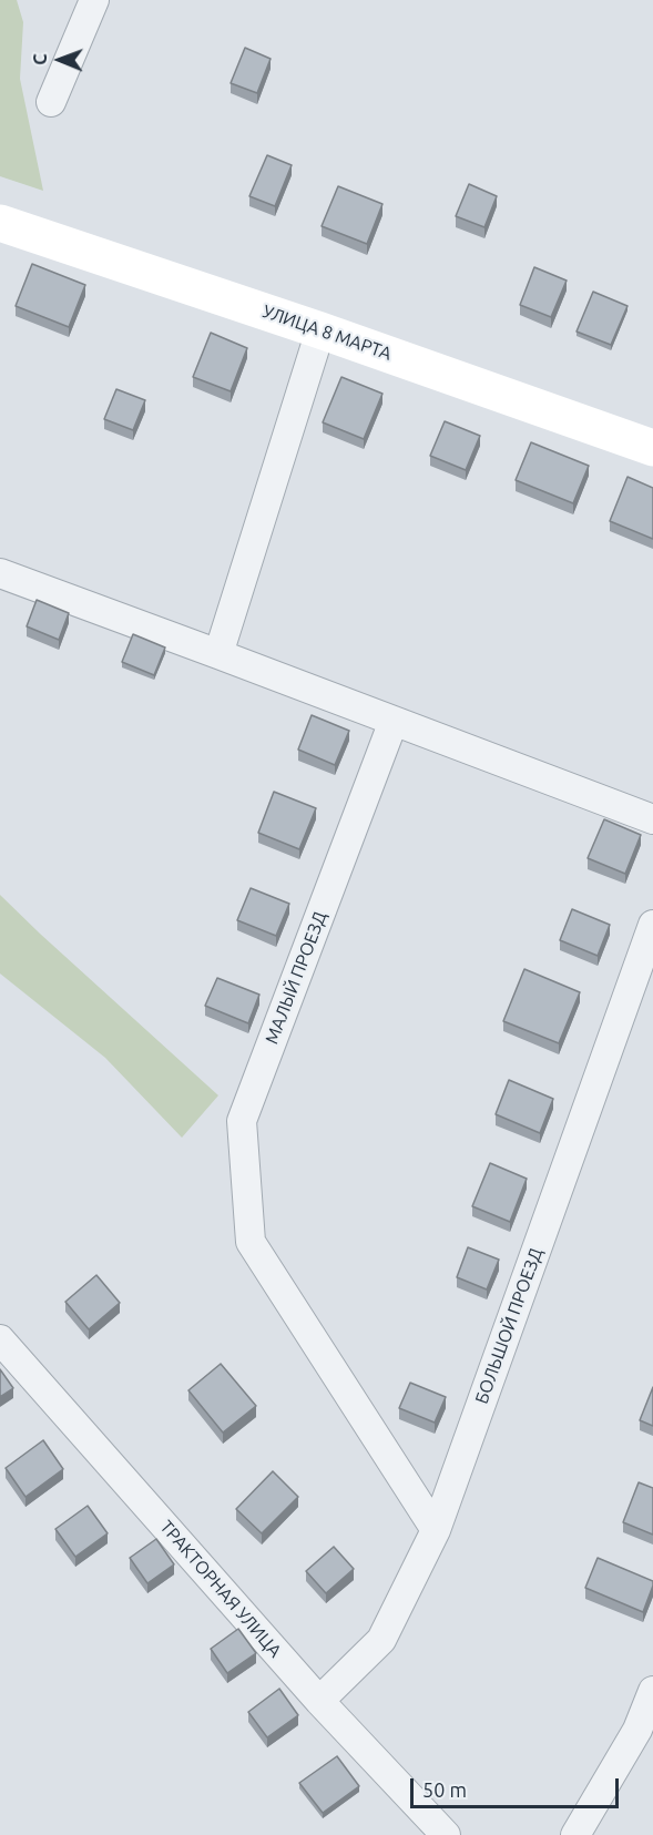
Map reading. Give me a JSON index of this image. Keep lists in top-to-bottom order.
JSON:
{
  "streets": {
    "main road": ["УЛИЦА 8 МАРТА"],
    "street": ["МАЛЫЙ ПРОЕЗД", "БОЛЬШОЙ ПРОЕЗД", "ТРАКТОРНАЯ УЛИЦА"]
  },
  "crossings": [
    ["МАЛЫЙ ПРОЕЗД", "БОЛЬШОЙ ПРОЕЗД"],
    ["БОЛЬШОЙ ПРОЕЗД", "ТРАКТОРНАЯ УЛИЦА"]
  ],
  "scale_bar": "50 m",
  "north": "left"
}
